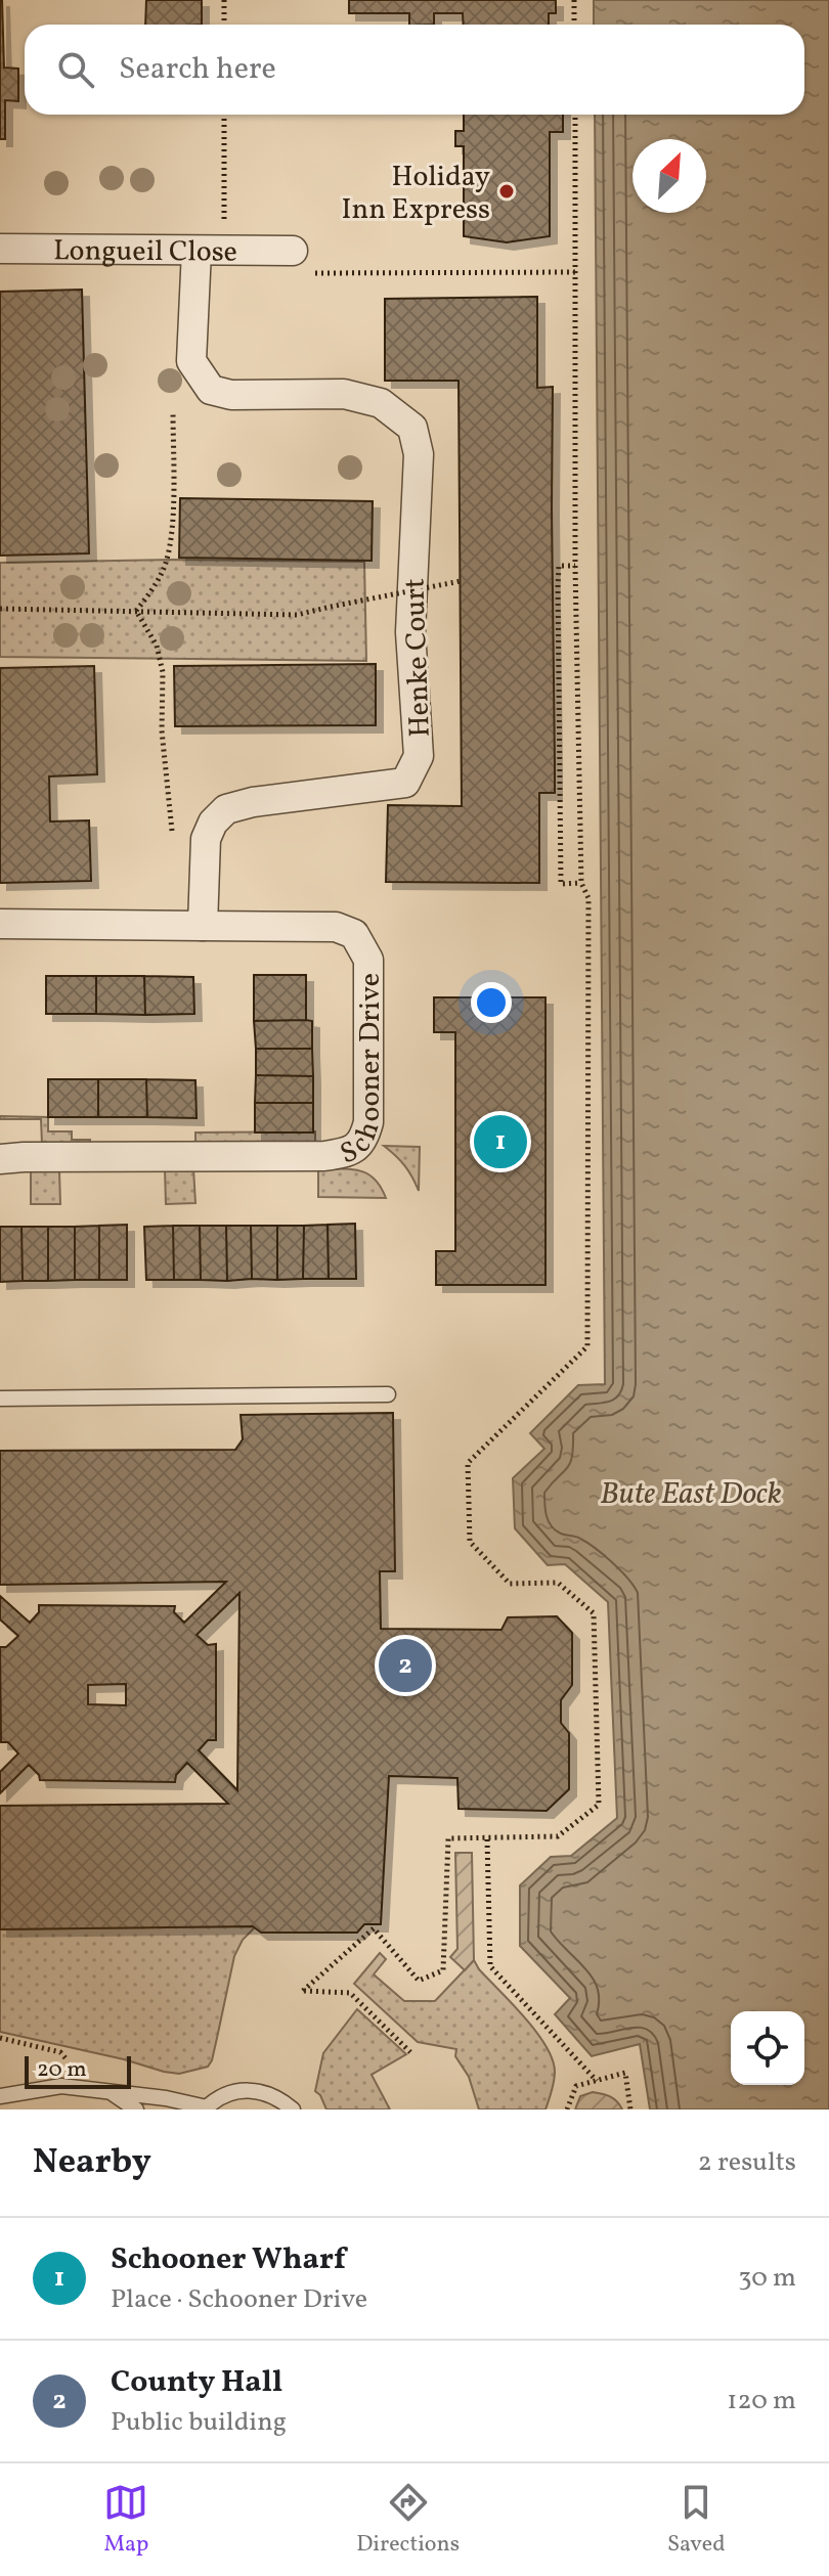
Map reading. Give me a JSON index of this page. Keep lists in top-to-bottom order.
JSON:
{
  "streets": {
    "street": ["Longueil Close", "Henke Court", "Schooner Drive"]
  },
  "crossings": [
    ["Longueil Close", "Henke Court"],
    ["Henke Court", "Schooner Drive"]
  ],
  "water": ["Bute East Dock"],
  "places": ["Holiday Inn Express"],
  "scale_bar": "20 m",
  "north": "top right",
  "page": {
    "search": "Search here",
    "pins": ["1", "2"],
    "scale": "20 m",
    "heading": ["Nearby", "2 results"],
    "list": [
      {
        "mark": "1",
        "name": "Schooner Wharf",
        "note": "Place · Schooner Drive",
        "value": "30 m"
      },
      {
        "mark": "2",
        "name": "County Hall",
        "note": "Public building",
        "value": "120 m"
      }
    ],
    "nav": ["Map", "Directions", "Saved"]
  }
}
